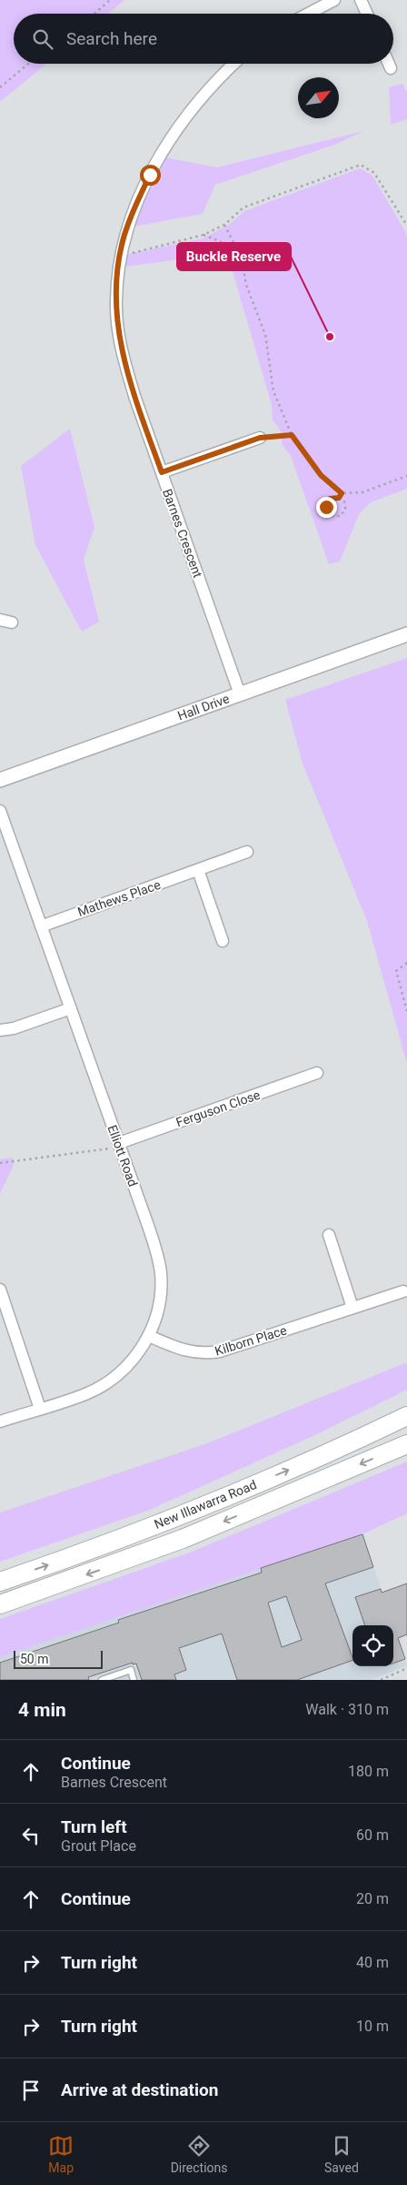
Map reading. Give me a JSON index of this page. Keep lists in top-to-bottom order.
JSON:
{
  "streets": {
    "highway": ["New Illawarra Road"],
    "street": [
      "Barnes Crescent",
      "Hall Drive",
      "Mathews Place",
      "Ferguson Close",
      "Elliott Road",
      "Kilborn Place"
    ]
  },
  "crossings": [
    ["Barnes Crescent", "Hall Drive"],
    ["Mathews Place", "Elliott Road"],
    ["Ferguson Close", "Elliott Road"],
    ["Elliott Road", "Kilborn Place"]
  ],
  "places": ["Buckle Reserve"],
  "scale_bar": "50 m",
  "north": "top right",
  "page": {
    "search": "Search here",
    "scale": "50 m",
    "heading": ["4 min", "Walk · 310 m"],
    "list": [
      ["Continue", "Barnes Crescent", "180 m"],
      ["Turn left", "Grout Place", "60 m"],
      ["Continue", "20 m"],
      ["Turn right", "40 m"],
      ["Turn right", "10 m"],
      "Arrive at destination"
    ],
    "nav": ["Map", "Directions", "Saved"]
  }
}
